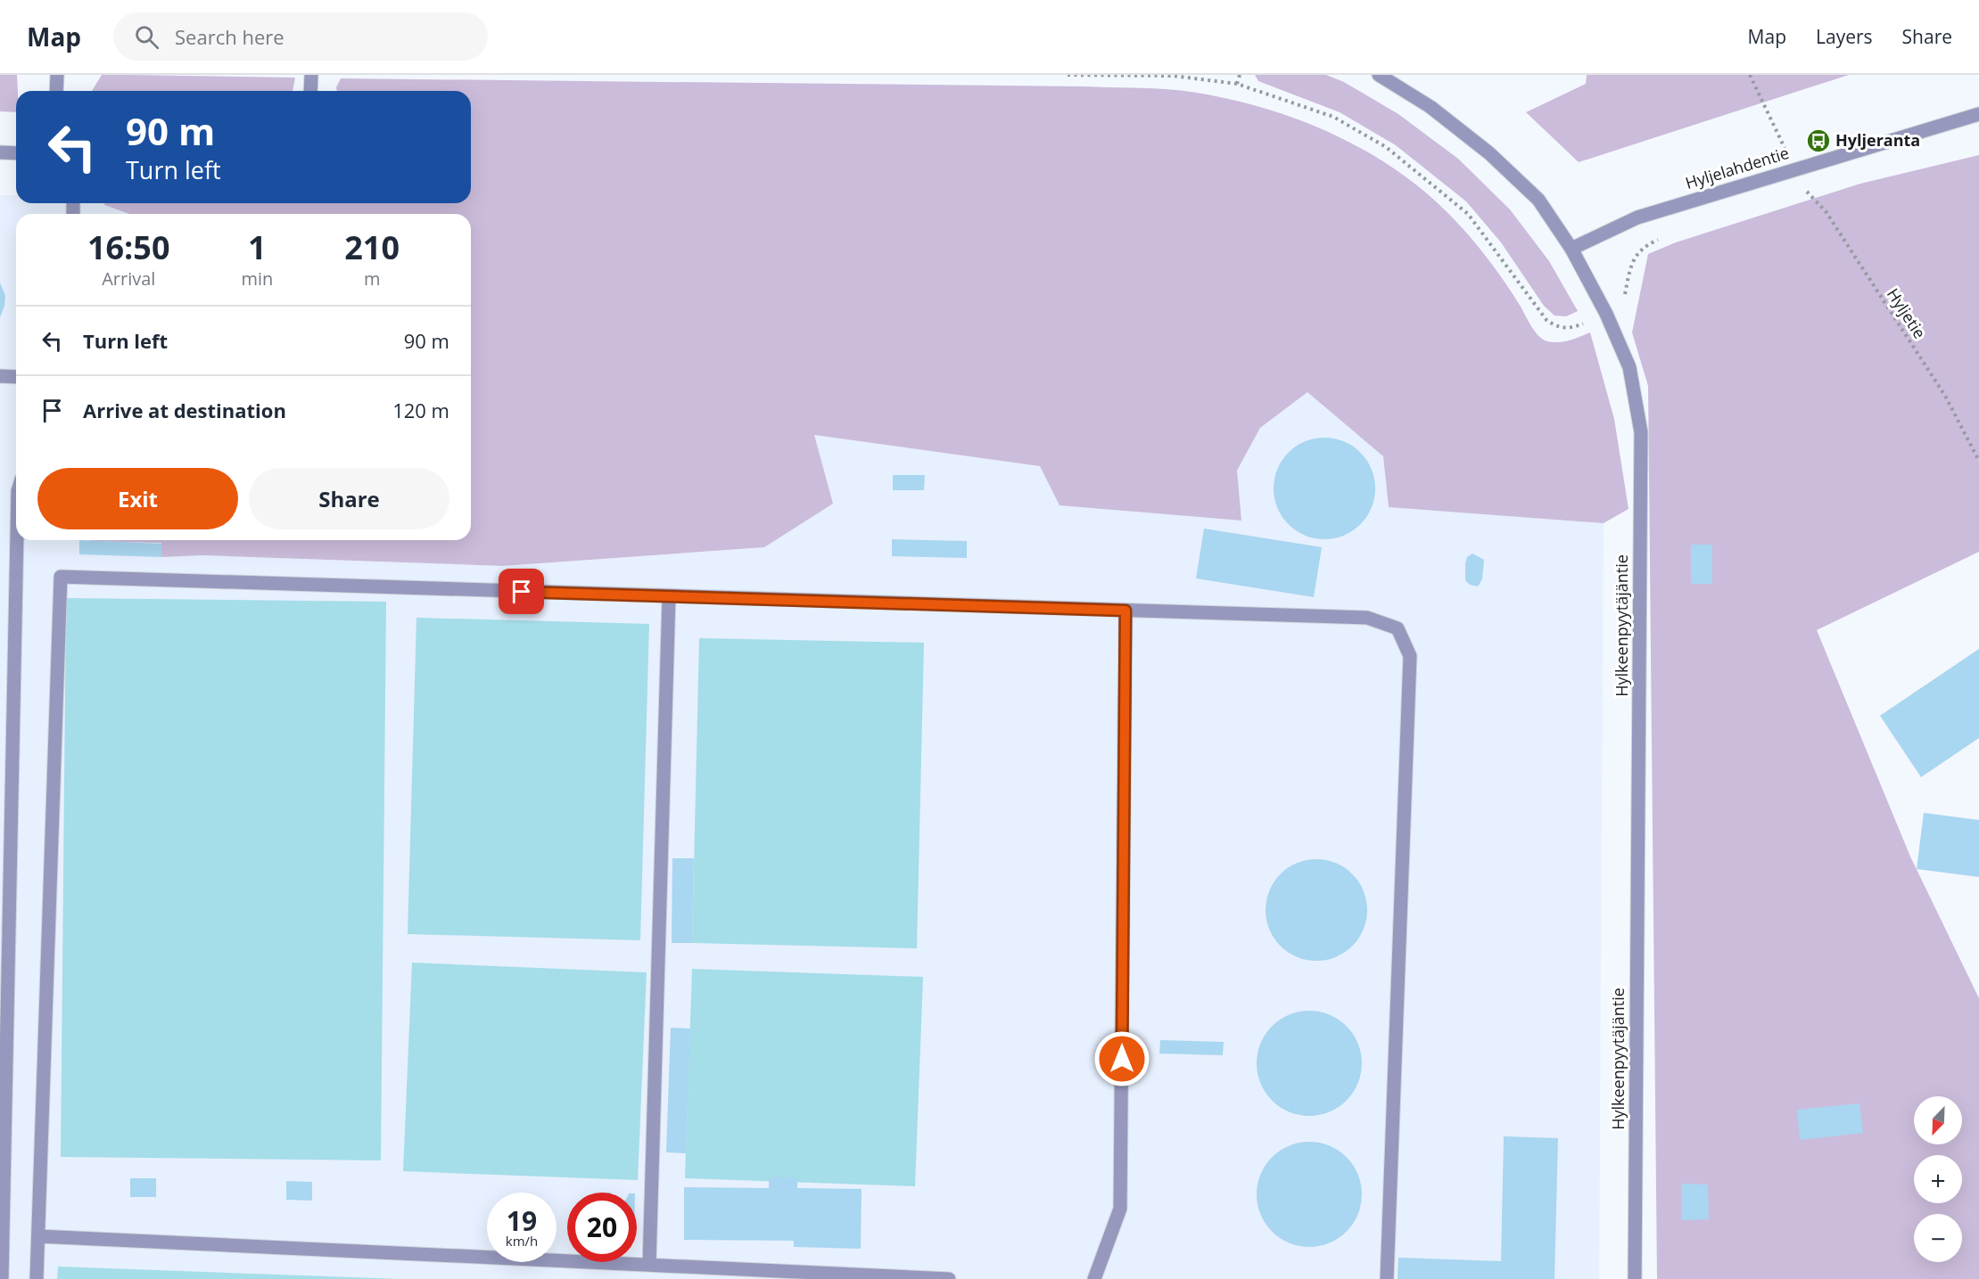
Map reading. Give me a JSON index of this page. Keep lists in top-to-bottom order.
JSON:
{
  "streets": {
    "street": ["Hyljelahdentie", "Hylkeenpyytäjäntie"],
    "path": ["Hyljetie"]
  },
  "crossings": [
    ["Hyljelahdentie", "Hylkeenpyytäjäntie"]
  ],
  "places": {
    "bus stop": ["Hyljeranta"]
  },
  "north": "bottom left",
  "page": {
    "header": "Map",
    "search": "Search here",
    "nav": ["Map", "Layers", "Share"],
    "turn": ["90 m", "Turn left"],
    "eta": [
      "16:50",
      "Arrival",
      "1",
      "min",
      "210",
      "m"
    ],
    "list": [
      {
        "name": "Turn left",
        "value": "90 m"
      },
      {
        "name": "Arrive at destination",
        "value": "120 m"
      }
    ],
    "buttons": ["Exit", "Share"],
    "map_buttons": ["+", "−"],
    "speed": "19 km/h",
    "limit": "20"
  }
}
